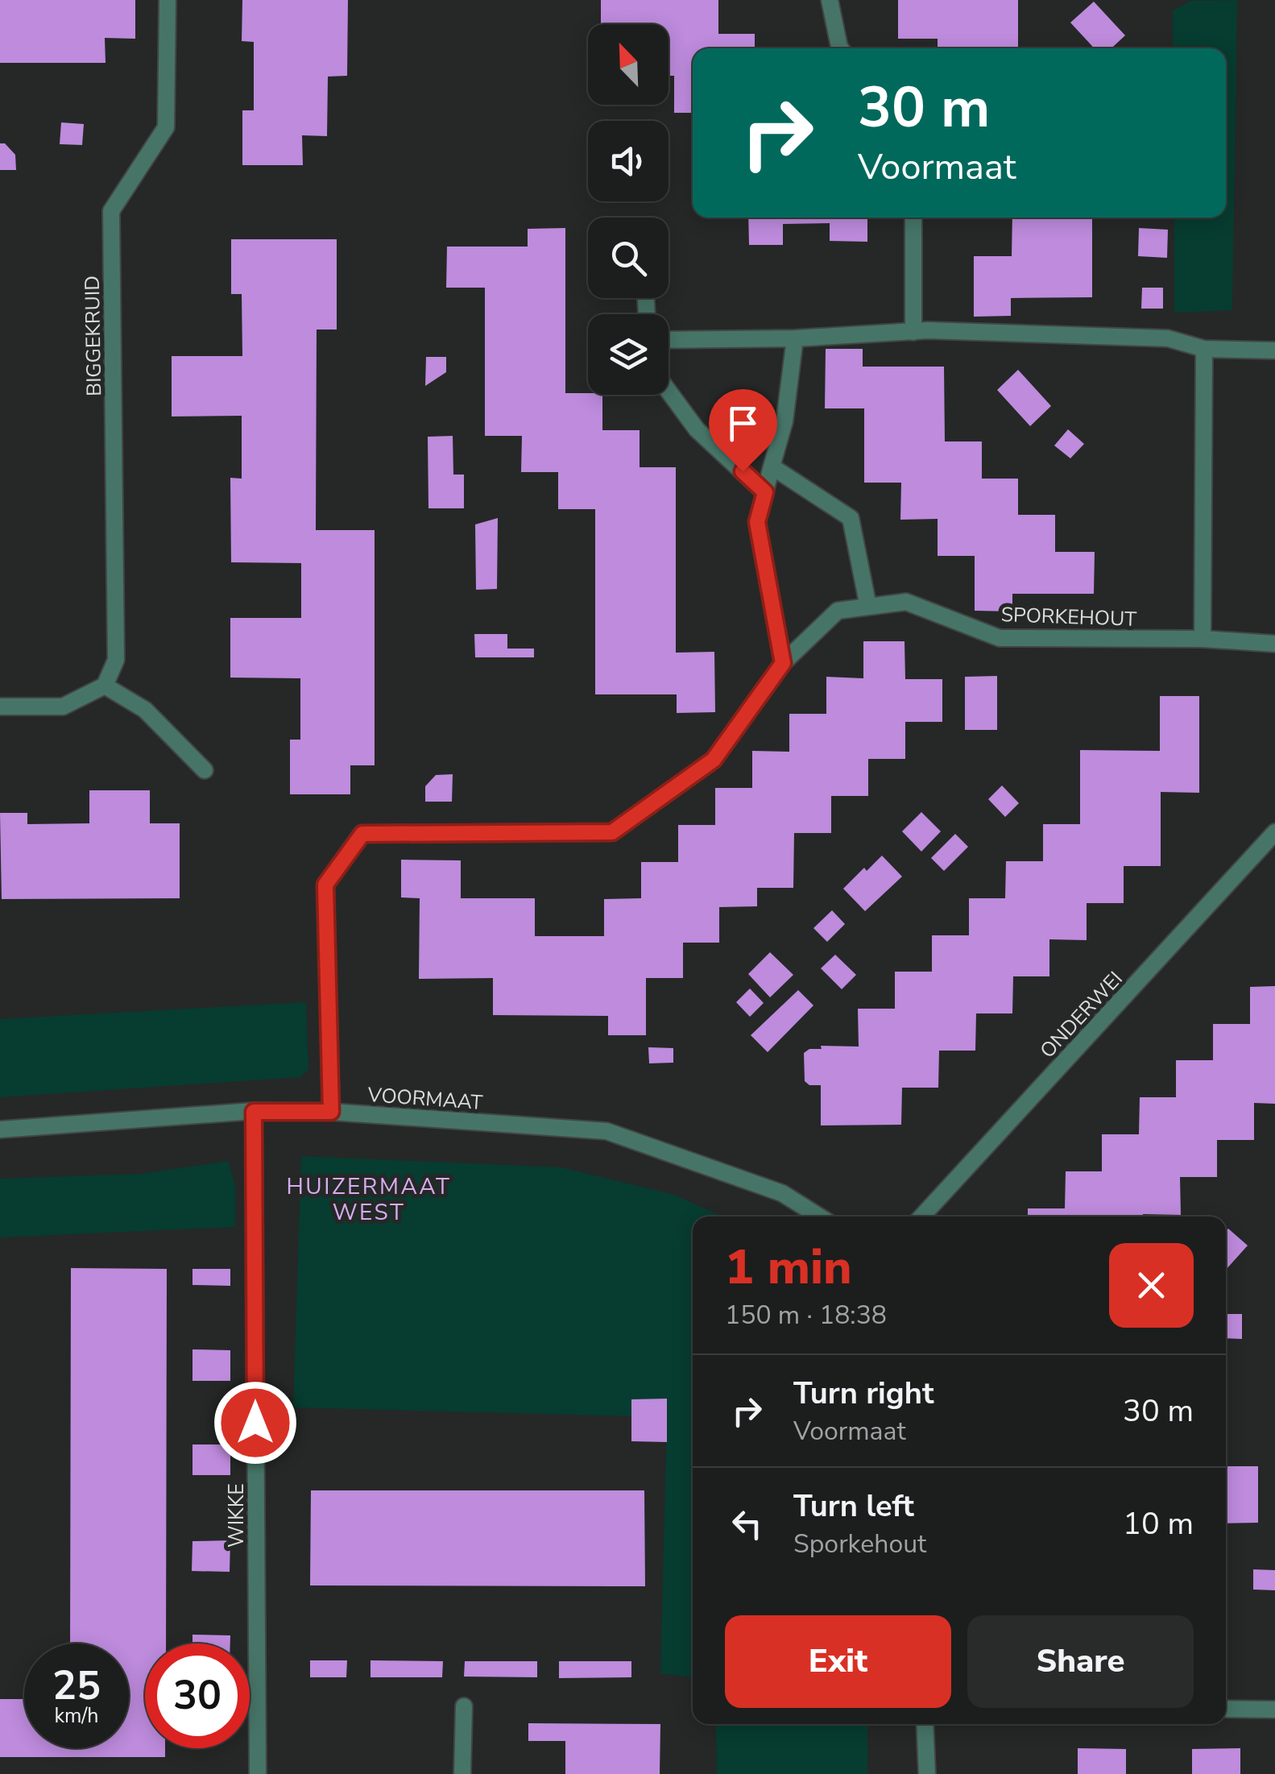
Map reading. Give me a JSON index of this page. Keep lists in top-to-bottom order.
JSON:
{
  "streets": {
    "street": [
      "BIGGEKRUID",
      "SPORKEHOUT",
      "ONDERWEI",
      "VOORMAAT",
      "WIKKE"
    ]
  },
  "crossings": [
    ["SPORKEHOUT", "VOORMAAT"],
    ["VOORMAAT", "WIKKE"]
  ],
  "districts": ["HUIZERMAAT WEST"],
  "north": "top left",
  "page": {
    "turn": ["30 m", "Voormaat"],
    "heading": ["1 min", "150 m · 18:38"],
    "list": [
      {
        "name": "Turn right",
        "note": "Voormaat",
        "value": "30 m"
      },
      {
        "name": "Turn left",
        "note": "Sporkehout",
        "value": "10 m"
      }
    ],
    "buttons": ["Exit", "Share"],
    "speed": "25 km/h",
    "limit": "30"
  }
}
